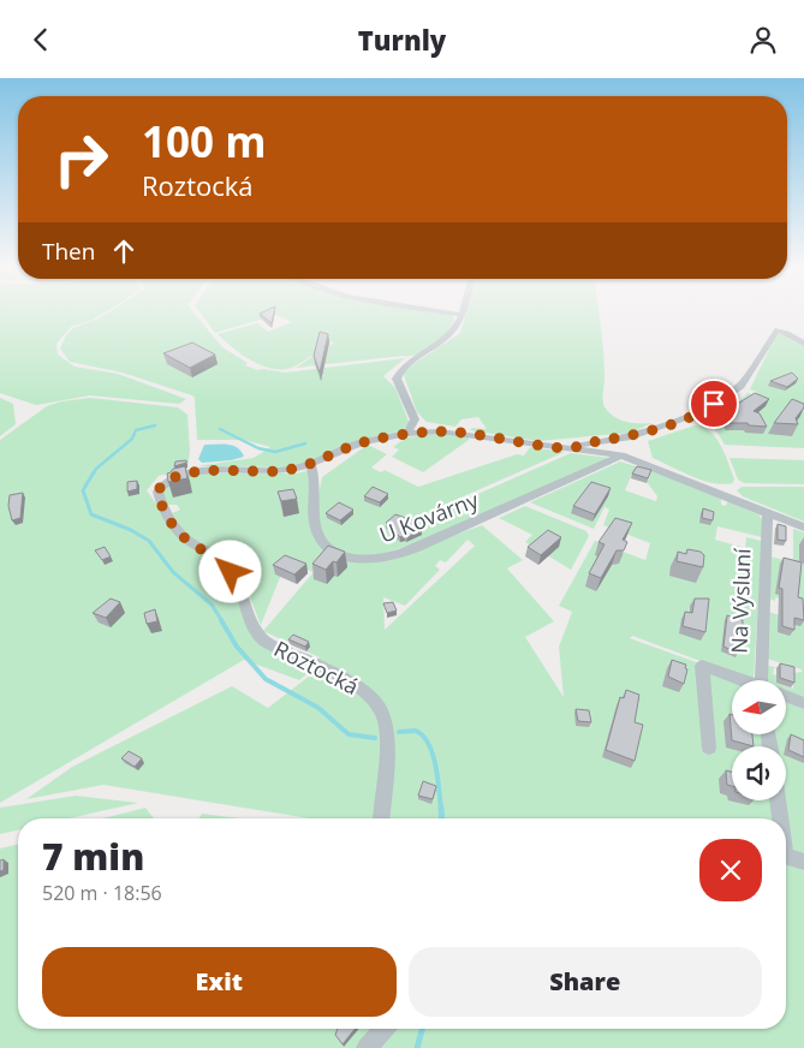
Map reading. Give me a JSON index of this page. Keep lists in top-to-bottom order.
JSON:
{
  "streets": {
    "street": ["U Kovárny", "Na Výsluní", "Roztocká"]
  },
  "crossings": [
    ["U Kovárny", "Roztocká"]
  ],
  "north": "left",
  "page": {
    "header": "Turnly",
    "turn": ["100 m", "Roztocká"],
    "then": "Then",
    "heading": ["7 min", "520 m · 18:56"],
    "buttons": ["Exit", "Share"]
  }
}
